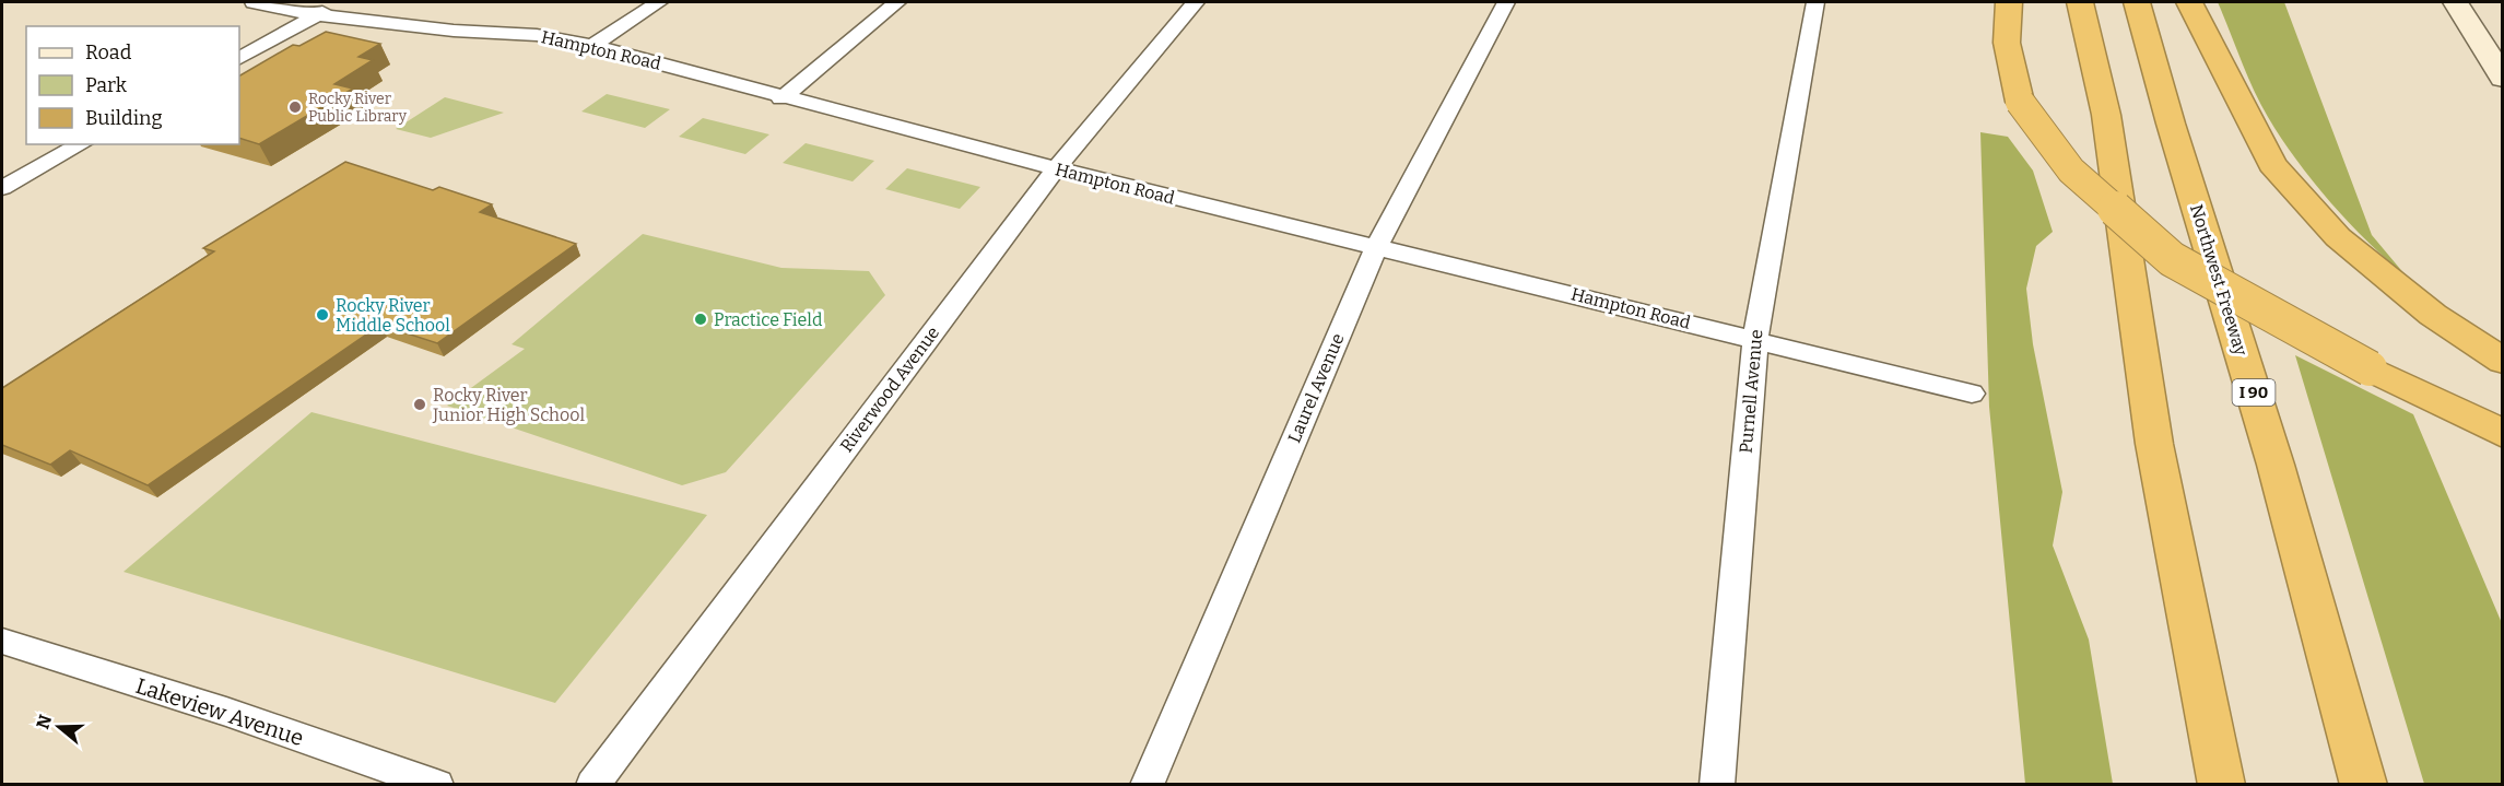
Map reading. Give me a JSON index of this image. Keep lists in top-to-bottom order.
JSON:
{
  "streets": {
    "highway": ["Northwest Freeway", "I 90"],
    "street": [
      "Hampton Road",
      "Laurel Avenue",
      "Riverwood Avenue",
      "Purnell Avenue",
      "Lakeview Avenue"
    ]
  },
  "crossings": [
    ["Hampton Road", "Laurel Avenue"],
    ["Hampton Road", "Riverwood Avenue"],
    ["Hampton Road", "Purnell Avenue"]
  ],
  "places": [
    "Rocky River Public Library",
    "Rocky River Middle School",
    "Practice Field",
    "Rocky River Junior High School"
  ],
  "legend": ["Road", "Park", "Building"],
  "north": "left"
}
